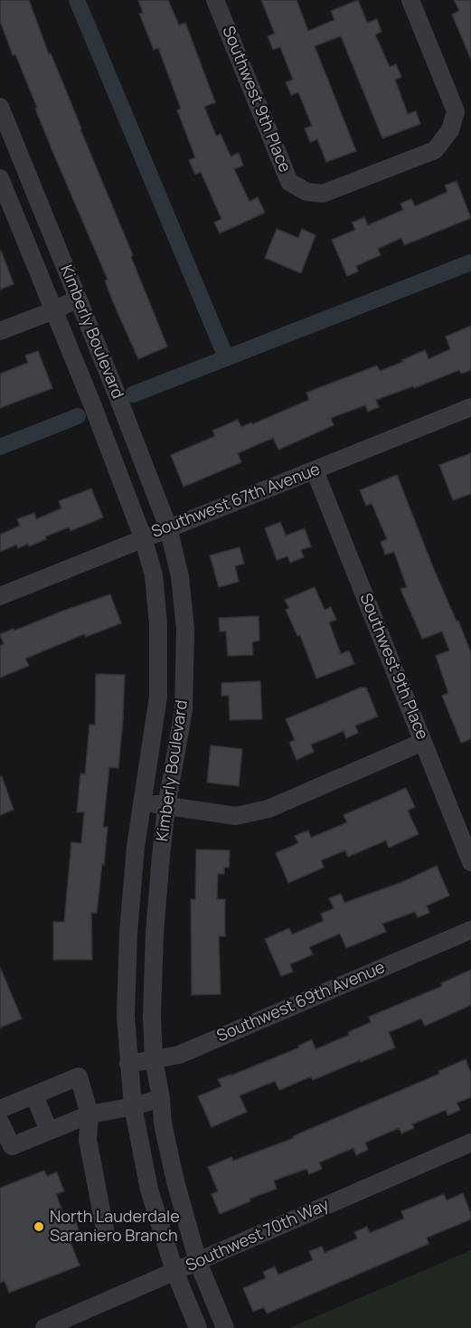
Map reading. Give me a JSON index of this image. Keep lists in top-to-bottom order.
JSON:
{
  "streets": {
    "street": [
      "Southwest 9th Place",
      "Kimberly Boulevard",
      "Southwest 67th Avenue",
      "Southwest 69th Avenue",
      "Southwest 70th Way"
    ]
  },
  "crossings": [
    ["Southwest 9th Place", "Southwest 67th Avenue"],
    ["Kimberly Boulevard", "Southwest 67th Avenue"],
    ["Kimberly Boulevard", "Southwest 69th Avenue"],
    ["Kimberly Boulevard", "Southwest 70th Way"]
  ],
  "places": ["North Lauderdale Saraniero Branch"]
}
